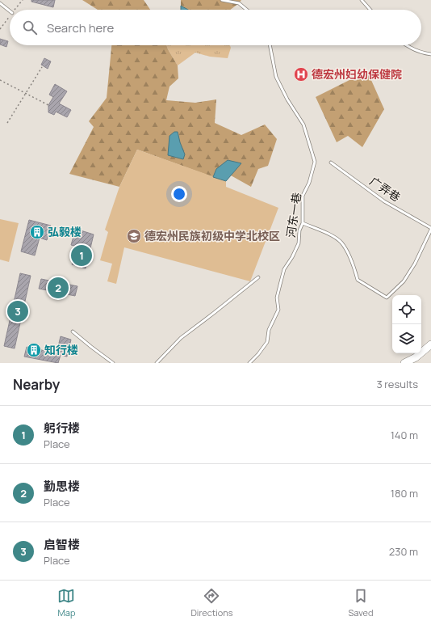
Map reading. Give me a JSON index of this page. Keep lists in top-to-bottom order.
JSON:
{
  "streets": {
    "lane": ["广弄巷", "河东一巷"]
  },
  "places": {
    "hospital": ["德宏州妇幼保健院"],
    "building": ["弘毅楼", "知行楼"],
    "school or university": ["德宏州民族初级中学北校区"]
  },
  "page": {
    "search": "Search here",
    "pins": ["1", "2", "3"],
    "heading": ["Nearby", "3 results"],
    "list": [
      {
        "mark": "1",
        "name": "躬行楼",
        "note": "Place",
        "value": "140 m"
      },
      {
        "mark": "2",
        "name": "勤思楼",
        "note": "Place",
        "value": "180 m"
      },
      {
        "mark": "3",
        "name": "启智楼",
        "note": "Place",
        "value": "230 m"
      }
    ],
    "nav": ["Map", "Directions", "Saved"]
  }
}
